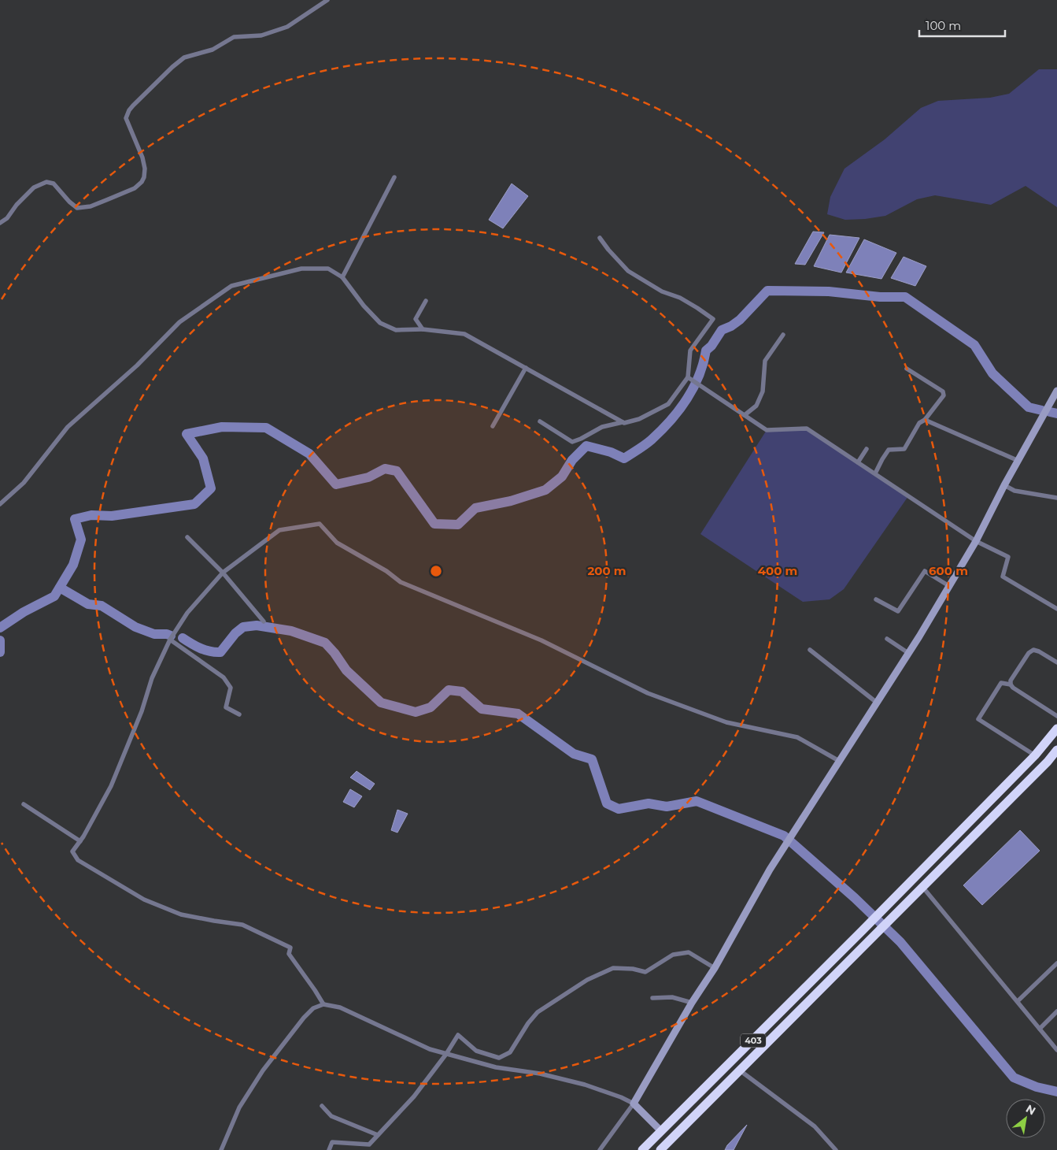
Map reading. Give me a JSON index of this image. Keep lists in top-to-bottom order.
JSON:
{
  "streets": {
    "highway": ["403"]
  },
  "scale_bar": "100 m",
  "north": "top right",
  "rings": ["200 m", "400 m", "600 m"]
}
